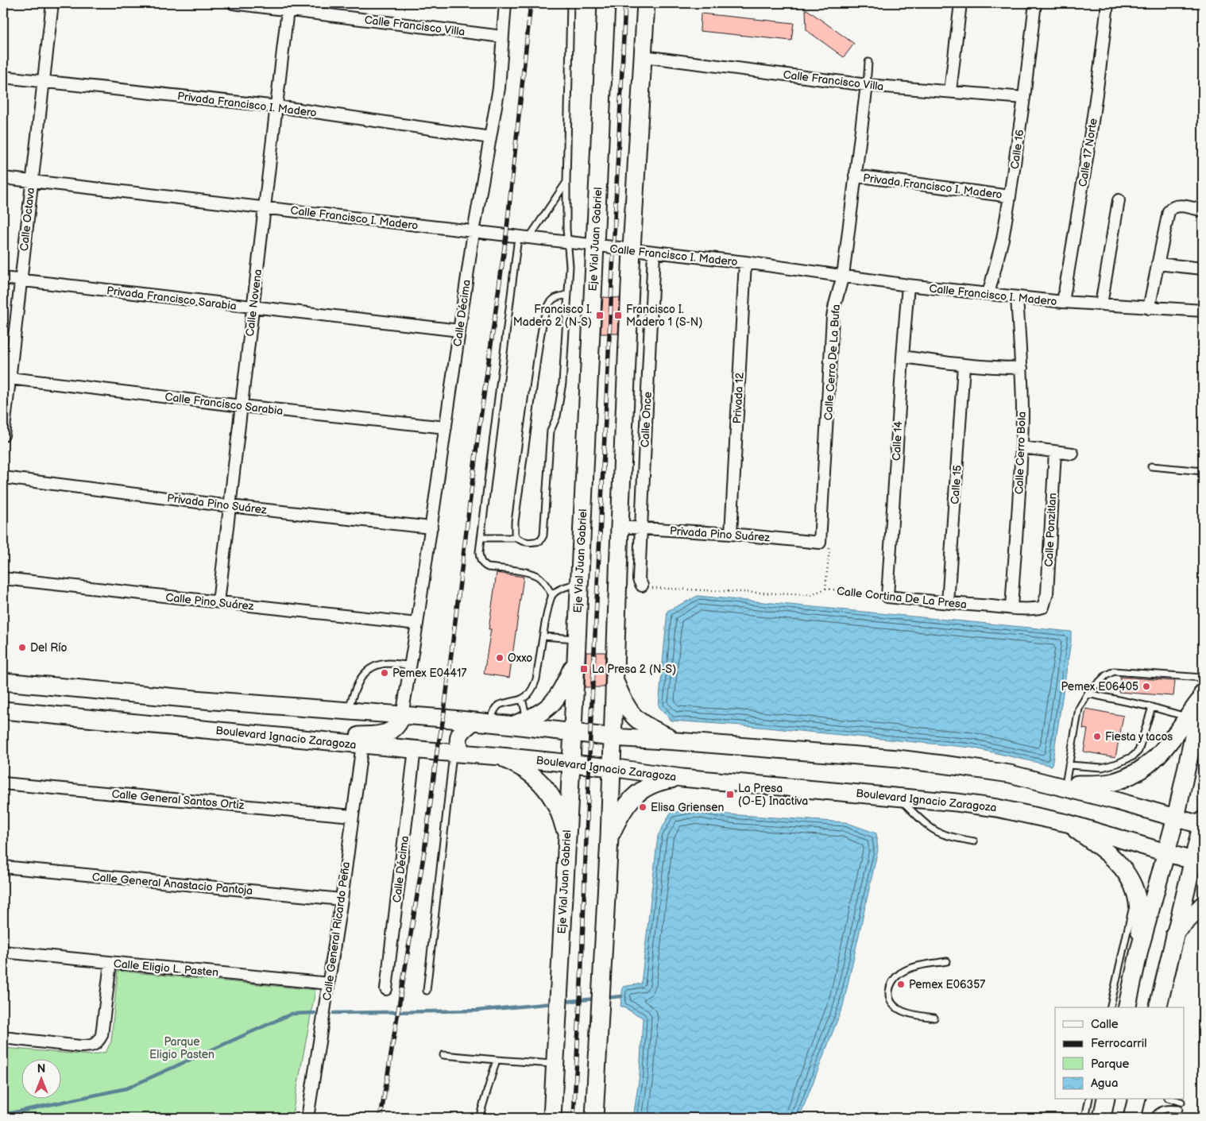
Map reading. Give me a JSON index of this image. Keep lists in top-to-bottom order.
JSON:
{
  "streets": {
    "main road": ["Eje Vial Juan Gabriel", "Boulevard Ignacio Zaragoza"],
    "street": [
      "Calle Francisco Villa",
      "Privada Francisco I. Madero",
      "Calle 16",
      "Calle 17 Norte",
      "Calle Francisco I. Madero",
      "Calle Octava",
      "Privada Francisco Sarabia",
      "Calle Novena",
      "Calle Décima",
      "Calle Cerro De La Bufa",
      "Privada 12",
      "Calle Francisco Sarabia",
      "Calle Once",
      "Calle 14",
      "Calle Cerro Bola",
      "Calle 15",
      "Privada Pino Suárez",
      "Calle Ponzitlan",
      "Calle Cortina De La Presa",
      "Calle Pino Suárez",
      "Calle General Santos Ortiz",
      "Calle General Anastacio Pantoja",
      "Calle General Ricardo Peña",
      "Calle Eligio L. Pasten"
    ]
  },
  "crossings": [
    ["Calle Francisco Villa", "Calle 16"],
    ["Calle Francisco Villa", "Calle Novena"],
    ["Calle Francisco Villa", "Calle Décima"],
    ["Calle Francisco Villa", "Calle Cerro De La Bufa"],
    ["Privada Francisco I. Madero", "Calle 16"],
    ["Privada Francisco I. Madero", "Calle Octava"],
    ["Privada Francisco I. Madero", "Calle Novena"],
    ["Privada Francisco I. Madero", "Calle Décima"],
    ["Privada Francisco I. Madero", "Calle Cerro De La Bufa"],
    ["Calle 16", "Calle Francisco I. Madero"],
    ["Calle 17 Norte", "Calle Francisco I. Madero"],
    ["Calle Francisco I. Madero", "Calle Octava"],
    ["Calle Francisco I. Madero", "Eje Vial Juan Gabriel"],
    ["Calle Francisco I. Madero", "Calle Novena"],
    ["Calle Francisco I. Madero", "Calle Décima"],
    ["Calle Francisco I. Madero", "Calle Cerro De La Bufa"],
    ["Calle Francisco I. Madero", "Privada 12"],
    ["Calle Francisco I. Madero", "Calle Once"],
    ["Calle Francisco I. Madero", "Calle 14"],
    ["Calle Francisco I. Madero", "Calle Cerro Bola"],
    ["Calle Octava", "Privada Francisco Sarabia"],
    ["Calle Octava", "Calle Francisco Sarabia"],
    ["Eje Vial Juan Gabriel", "Boulevard Ignacio Zaragoza"],
    ["Privada Francisco Sarabia", "Calle Novena"],
    ["Privada Francisco Sarabia", "Calle Décima"],
    ["Calle Novena", "Calle Francisco Sarabia"],
    ["Calle Novena", "Privada Pino Suárez"],
    ["Calle Novena", "Calle Pino Suárez"],
    ["Calle Décima", "Calle Francisco Sarabia"],
    ["Calle Décima", "Privada Pino Suárez"],
    ["Calle Décima", "Calle Pino Suárez"],
    ["Calle Décima", "Boulevard Ignacio Zaragoza"],
    ["Calle Cerro De La Bufa", "Privada Pino Suárez"],
    ["Privada 12", "Privada Pino Suárez"],
    ["Calle Once", "Privada Pino Suárez"],
    ["Calle Once", "Calle Cortina De La Presa"],
    ["Calle 14", "Calle Cortina De La Presa"],
    ["Calle Cerro Bola", "Calle Cortina De La Presa"],
    ["Calle 15", "Calle Cortina De La Presa"],
    ["Calle Ponzitlan", "Calle Cortina De La Presa"],
    ["Boulevard Ignacio Zaragoza", "Calle General Ricardo Peña"],
    ["Calle General Santos Ortiz", "Calle General Ricardo Peña"],
    ["Calle General Anastacio Pantoja", "Calle General Ricardo Peña"],
    ["Calle General Ricardo Peña", "Calle Eligio L. Pasten"]
  ],
  "parks": ["Parque Eligio Pasten"],
  "places": {
    "transit": [
      "Francisco I. Madero 2 (N-S)",
      "Francisco I. Madero 1 (S-N)",
      "La Presa 2 (N-S)",
      "La Presa (O-E) Inactiva"
    ],
    "other": [
      "Del Río",
      "Oxxo",
      "Pemex E04417",
      "Pemex E06405",
      "Fiesta y tacos",
      "Elisa Griensen",
      "Pemex E06357"
    ]
  },
  "legend": [
    "Calle",
    "Ferrocarril",
    "Parque",
    "Agua"
  ],
  "north": "top"
}
